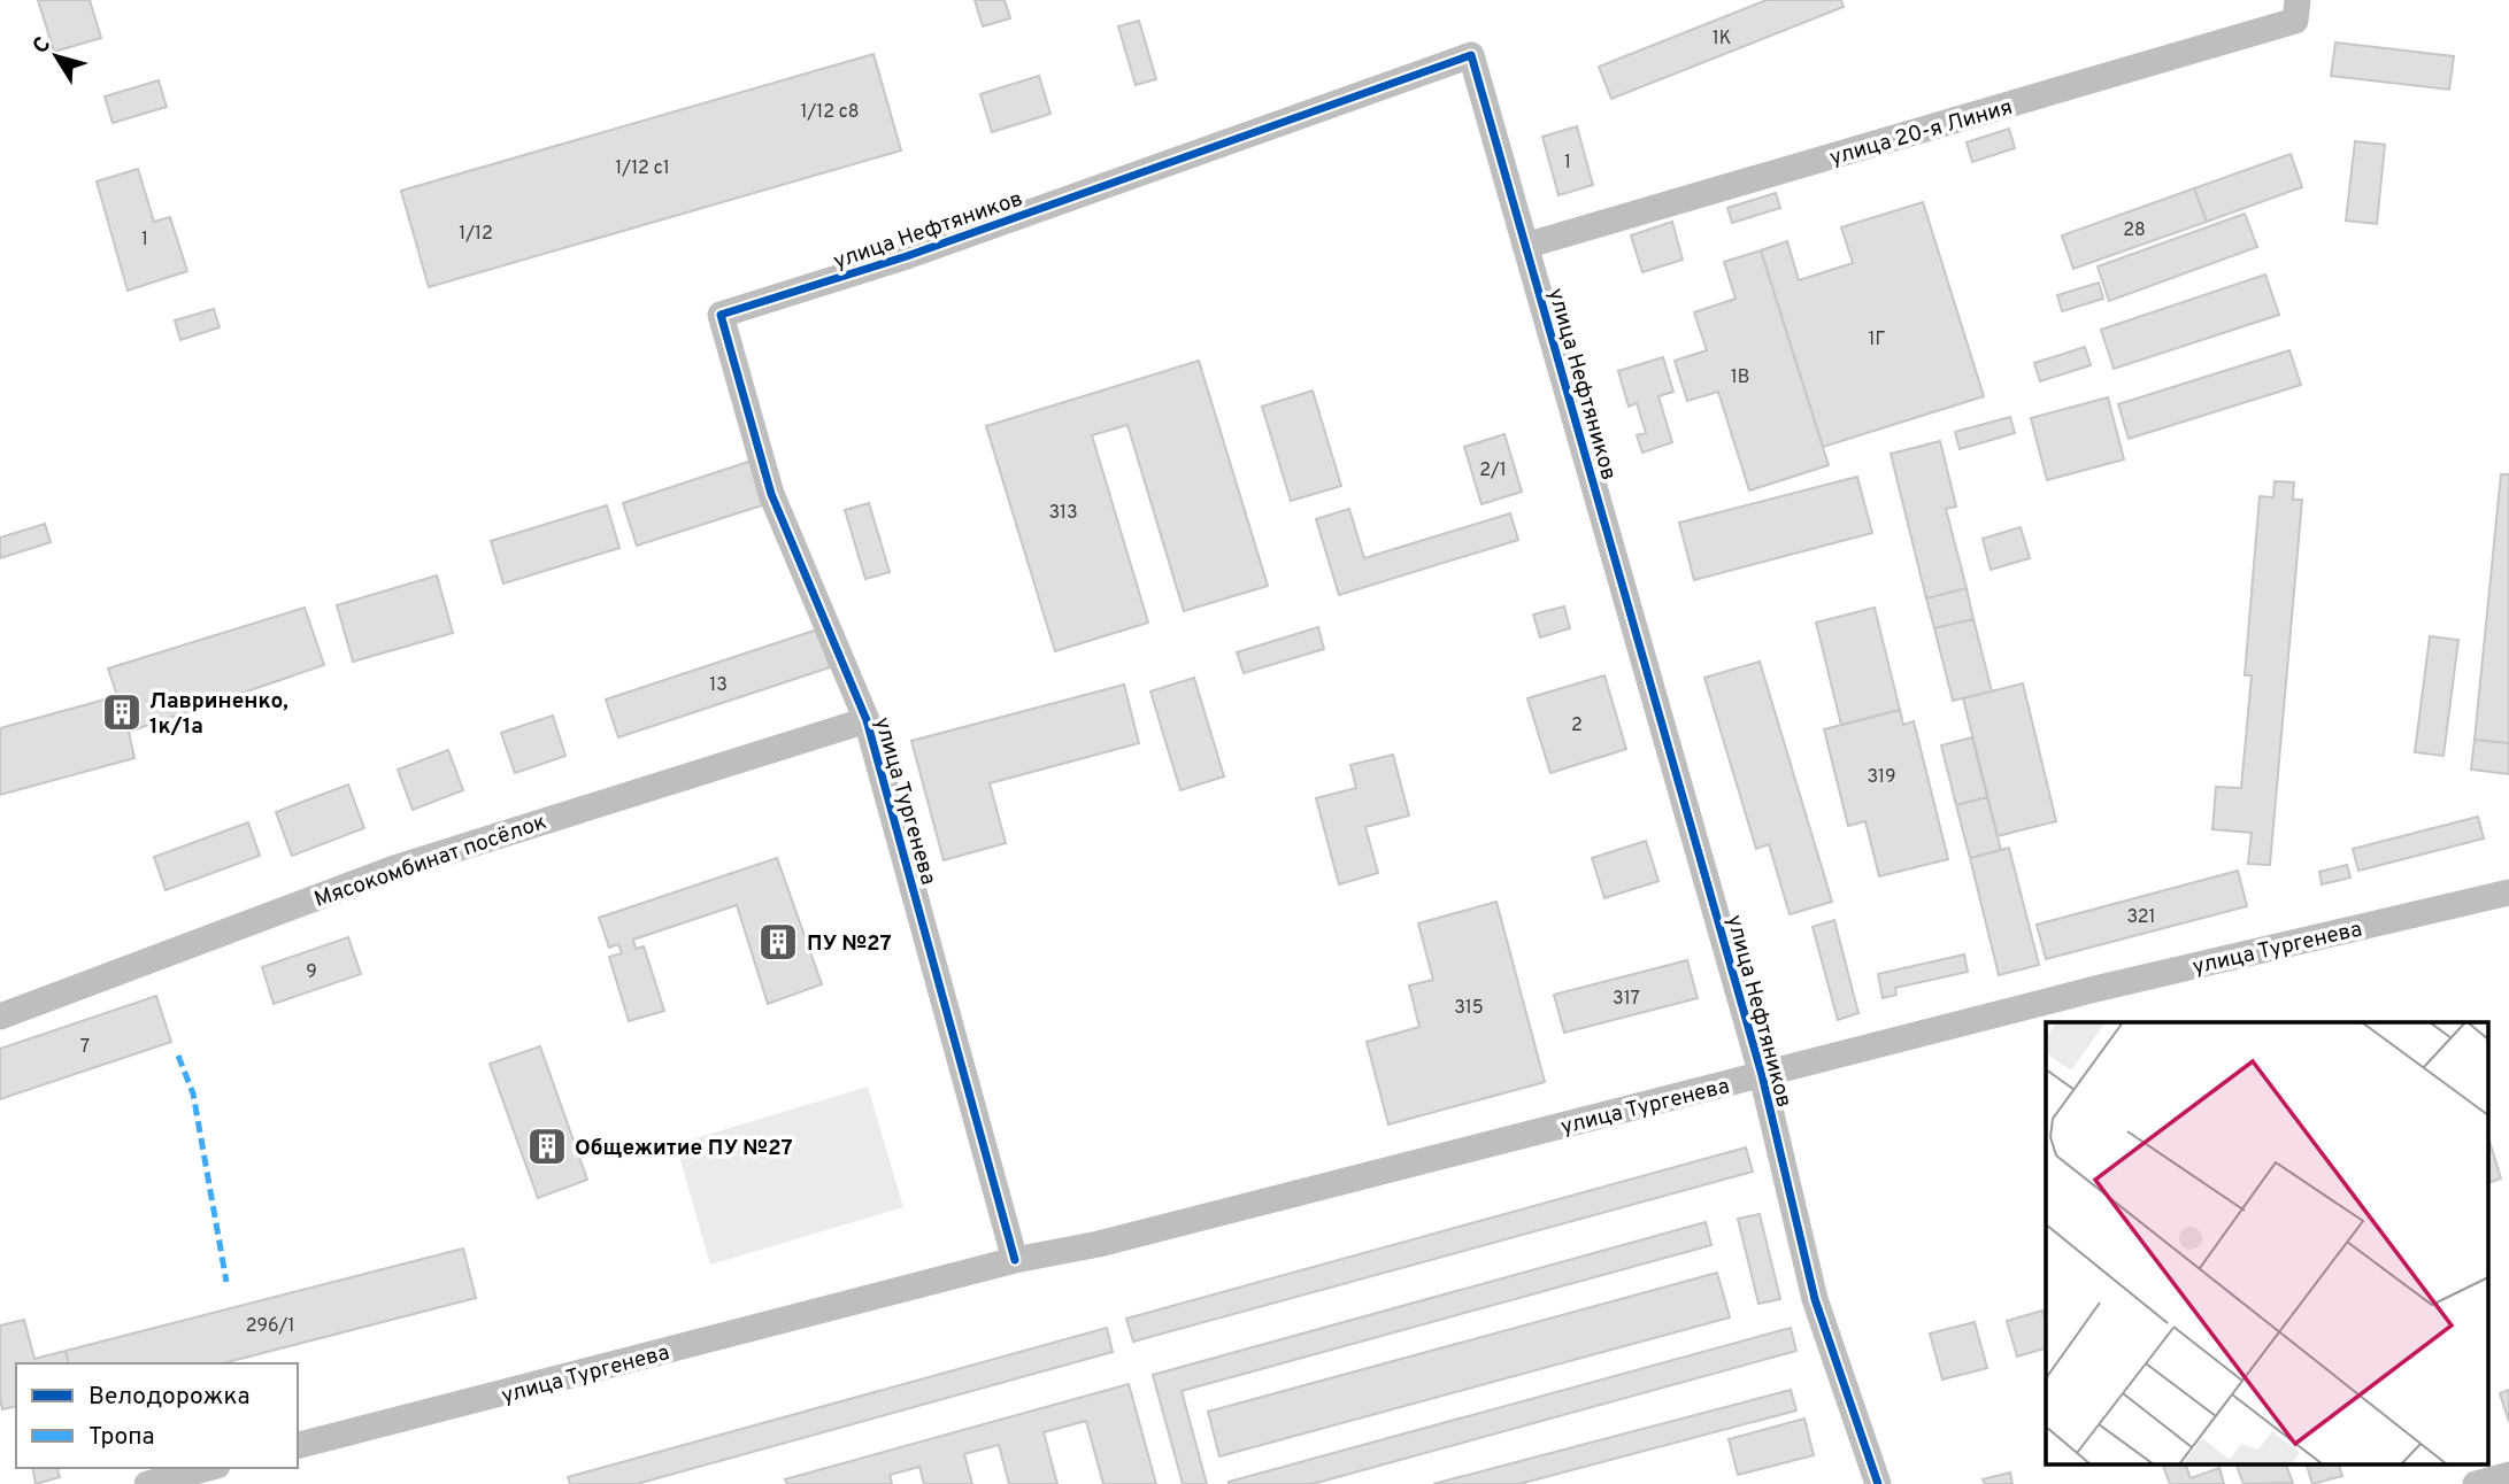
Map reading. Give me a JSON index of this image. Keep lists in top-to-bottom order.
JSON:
{
  "streets": {
    "street": [
      "улица 20-я Линия",
      "улица Нефтяников",
      "улица Тургенева",
      "Мясокомбинат посёлок"
    ]
  },
  "crossings": [
    ["улица 20-я Линия", "улица Нефтяников"],
    ["улица Нефтяников", "улица Тургенева"],
    ["улица Тургенева", "Мясокомбинат посёлок"]
  ],
  "places": {
    "building": ["Лавриненко, 1к/1а", "ПУ №27", "Общежитие ПУ №27"]
  },
  "house_numbers": [
    "1К",
    "1/12 с8",
    "1",
    "1/12 с1",
    "28",
    "1/12",
    "1",
    "1Г",
    "1В",
    "2/1",
    "313",
    "13",
    "2",
    "319",
    "321",
    "9",
    "317",
    "315",
    "7",
    "296/1"
  ],
  "legend": ["Велодорожка", "Тропа"],
  "north": "top left"
}
